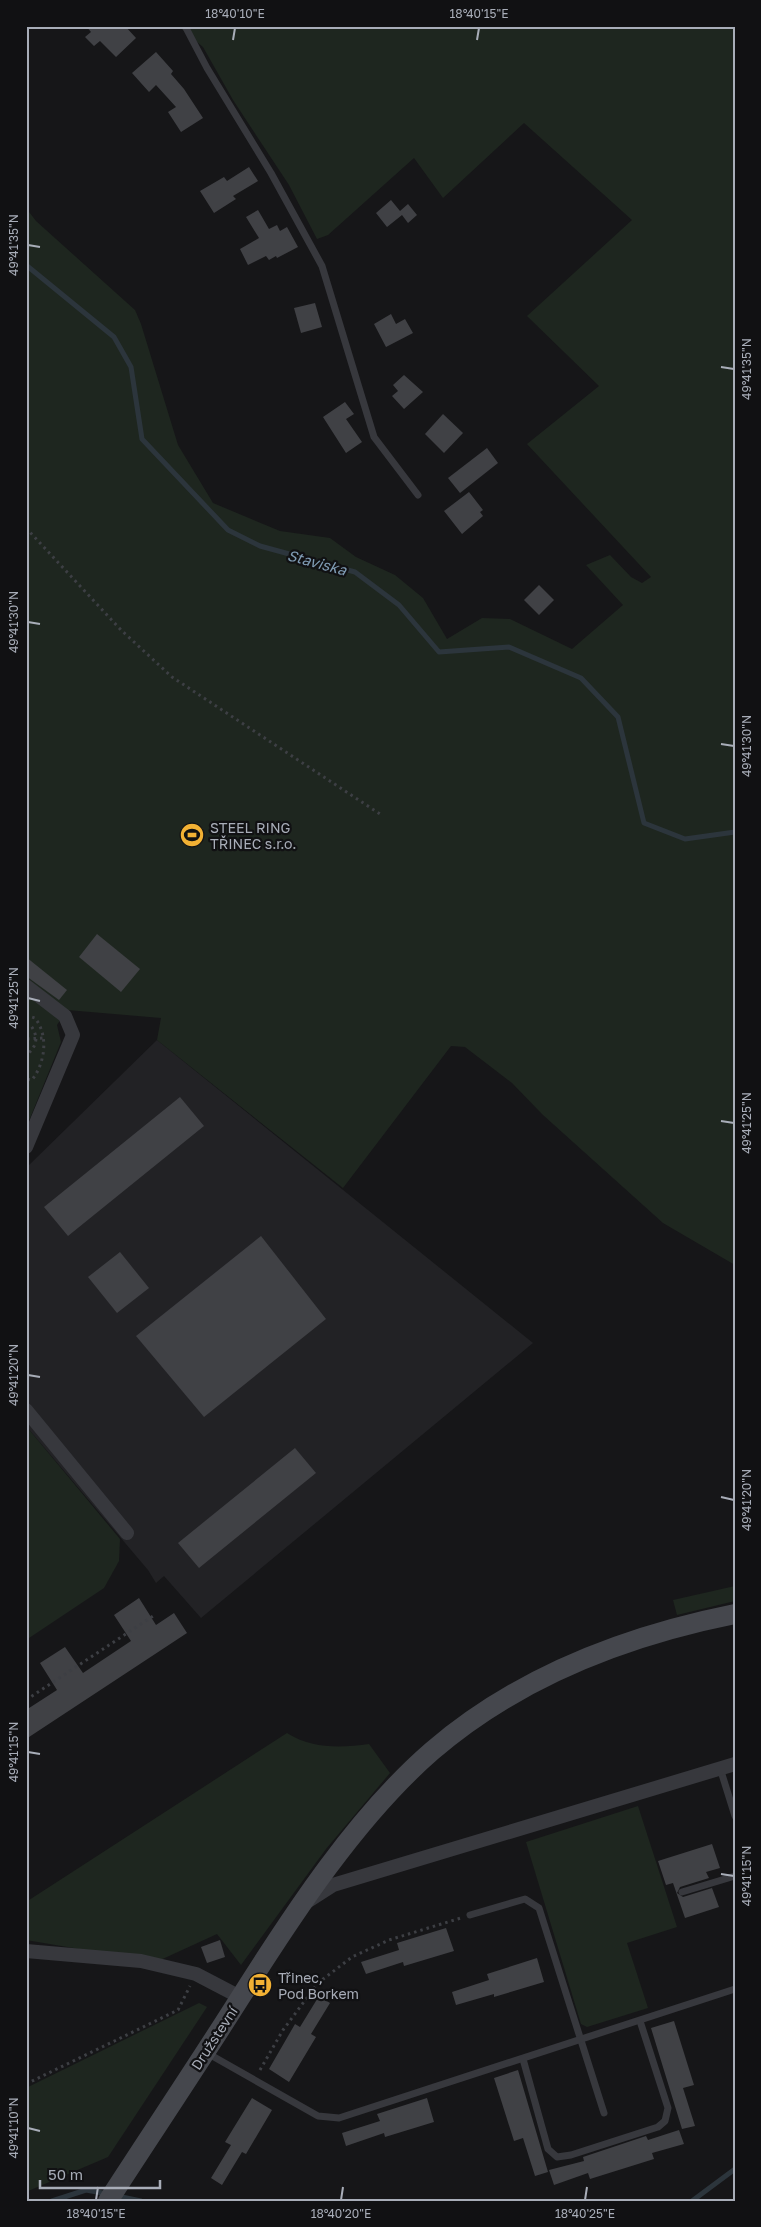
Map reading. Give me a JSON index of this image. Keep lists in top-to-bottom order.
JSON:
{
  "streets": {
    "street": ["Družstevní"]
  },
  "water": ["Staviska"],
  "places": {
    "sports": ["STEEL RING TŘINEC s.r.o."],
    "bus stop": ["Třinec, Pod Borkem"]
  },
  "scale_bar": "50 m",
  "coordinates": [
    "18°40'10\"E",
    "18°40'15\"E",
    "49°41'35\"N",
    "49°41'30\"N",
    "49°41'25\"N",
    "49°41'20\"N",
    "49°41'15\"N",
    "49°41'10\"N",
    "18°40'20\"E",
    "18°40'25\"E"
  ]
}
